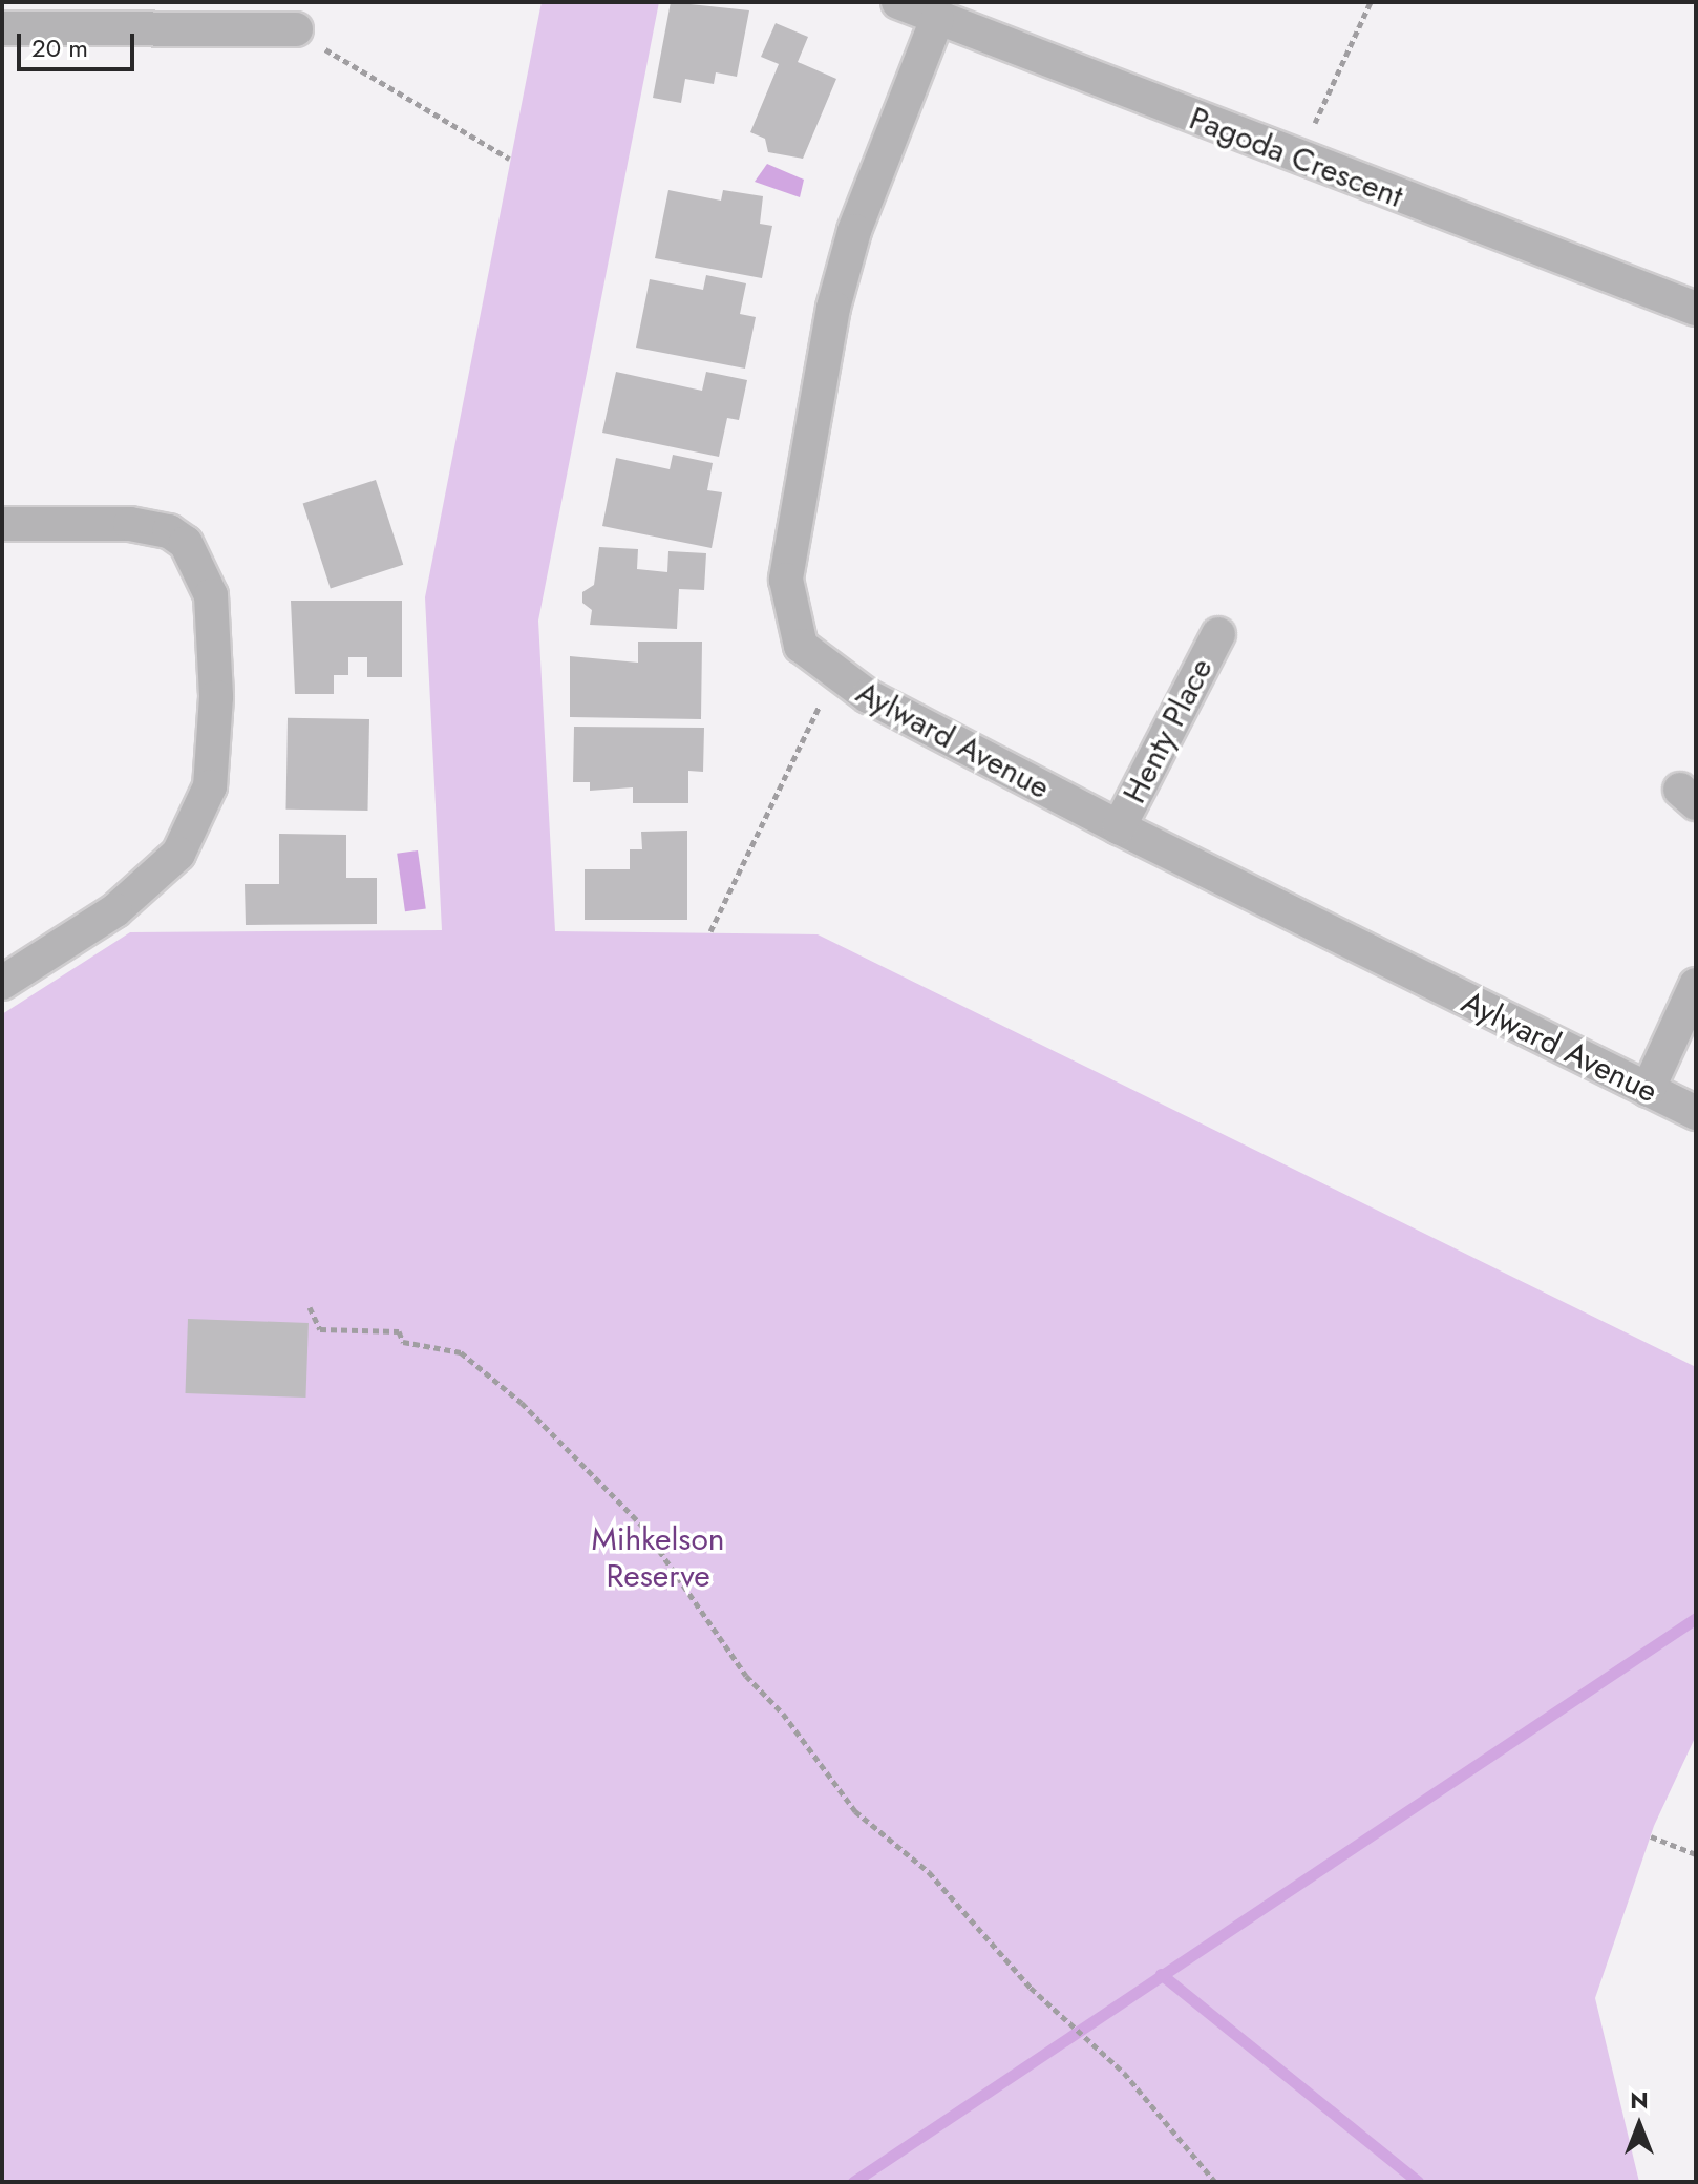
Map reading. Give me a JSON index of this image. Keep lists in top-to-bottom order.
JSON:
{
  "streets": {
    "street": ["Pagoda Crescent", "Henty Place", "Aylward Avenue"]
  },
  "crossings": [
    ["Pagoda Crescent", "Aylward Avenue"],
    ["Henty Place", "Aylward Avenue"]
  ],
  "parks": ["Mihkelson Reserve"],
  "scale_bar": "20 m",
  "north": "top"
}
